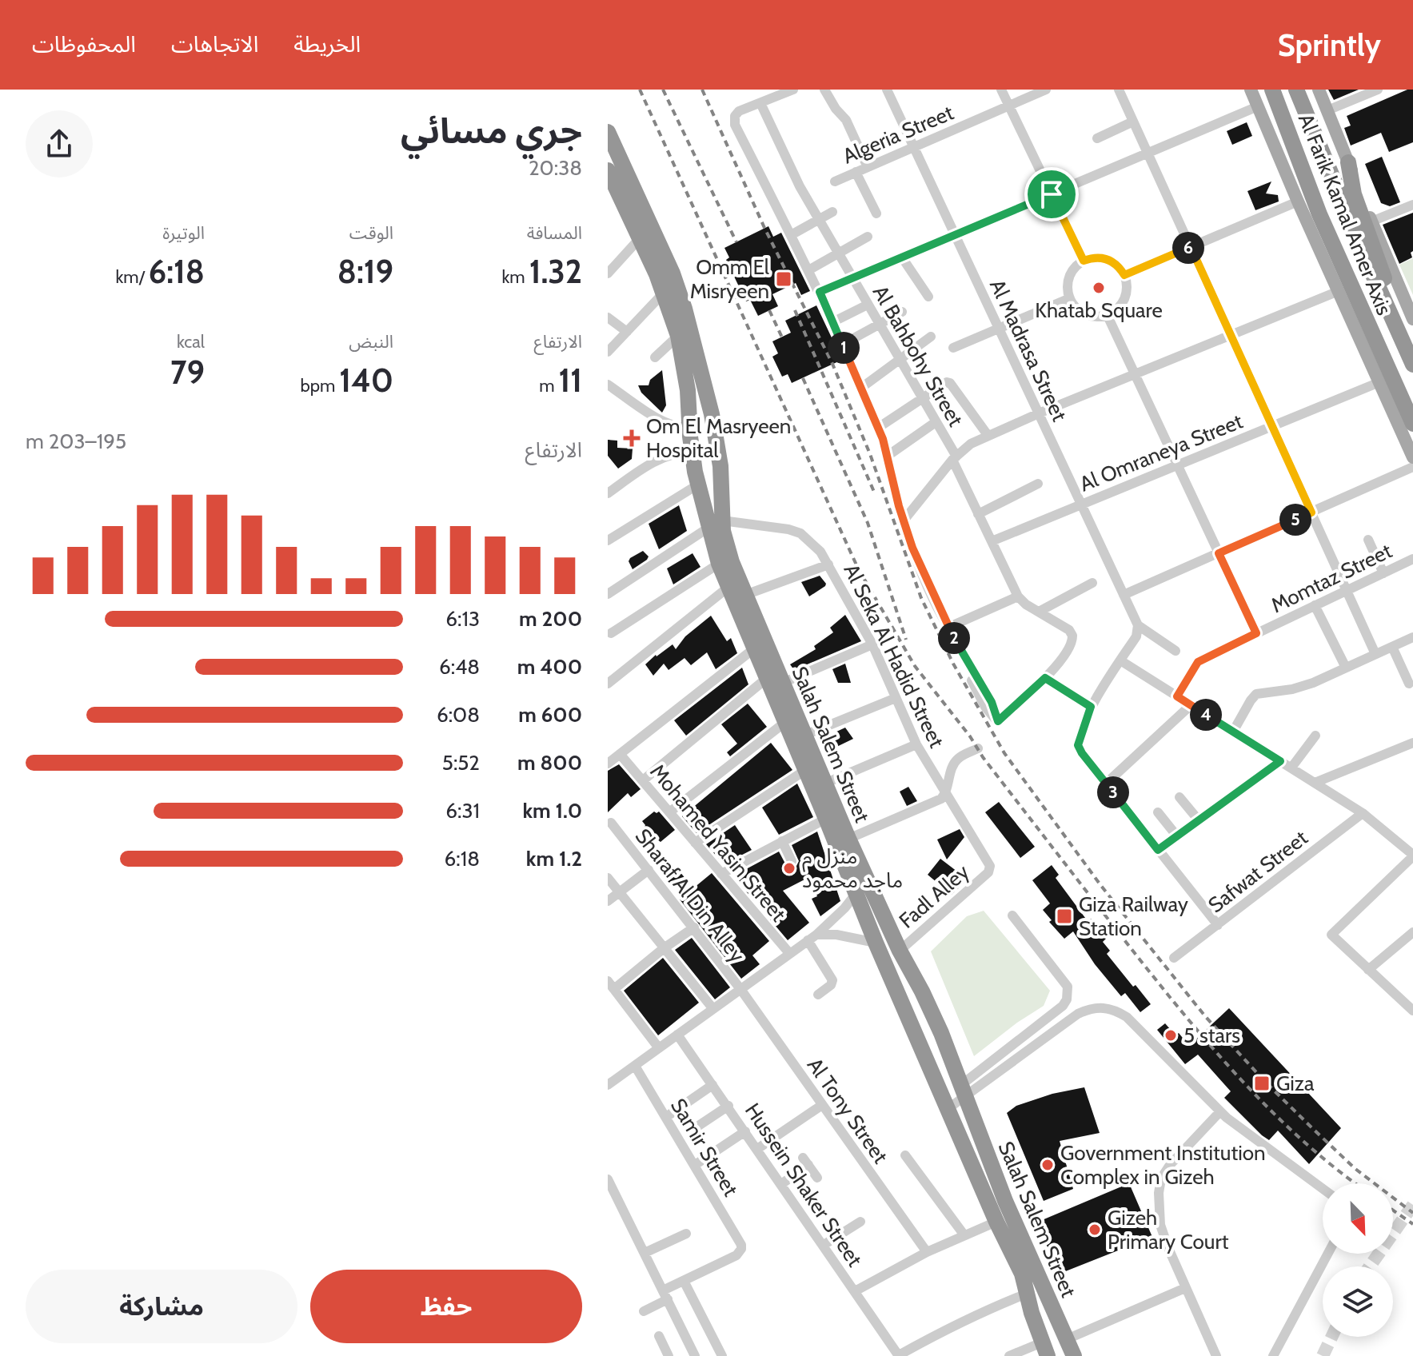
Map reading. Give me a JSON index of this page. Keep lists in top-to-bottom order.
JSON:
{
  "streets": {
    "highway": ["Al Farik Kamal Amer Axis", "Salah Salem Street"],
    "street": [
      "Algeria Street",
      "Al Madrasa Street",
      "Al Bahbohy Street",
      "Al Omraneya Street",
      "Momtaz Street",
      "Al Seka Al Hadid Street",
      "Mohamed Yasin Street",
      "Safwat Street",
      "Sharaf Al Din Alley",
      "Fadl Alley",
      "Al Tony Street",
      "Samir Street",
      "Hussein Shaker Street"
    ]
  },
  "crossings": [
    ["Algeria Street", "Al Madrasa Street"],
    ["Al Madrasa Street", "Al Omraneya Street"],
    ["Al Bahbohy Street", "Al Omraneya Street"],
    ["Al Seka Al Hadid Street", "Salah Salem Street"],
    ["Al Seka Al Hadid Street", "Fadl Alley"],
    ["Salah Salem Street", "Fadl Alley"],
    ["Sharaf Al Din Alley", "Al Tony Street"]
  ],
  "places": {
    "transit": ["Omm El Misryeen", "Giza Railway Station", "Giza"],
    "other": [
      "Khatab Square",
      "منزل م ماجد محمود",
      "5 stars",
      "Government Institution Complex in Gizeh",
      "Gizeh Primary Court"
    ],
    "health": ["Om El Masryeen Hospital"]
  },
  "north": "bottom right",
  "page": {
    "header": "Sprintly",
    "nav": ["الخريطة", "الاتجاهات", "المحفوظات"],
    "heading": ["جري مسائي", "20:38"],
    "stats": [
      ["المسافة", "1.32 km"],
      ["الوقت", "8:19"],
      ["الوتيرة", "6:18 /km"],
      ["الارتفاع", "11 m"],
      ["النبض", "140 bpm"],
      ["kcal", "79"]
    ],
    "pins": [
      "6",
      "1",
      "5",
      "2",
      "4",
      "3"
    ],
    "chart": ["الارتفاع", "195–203 m"],
    "list": [
      {
        "name": "200 m",
        "note": "6:13"
      },
      {
        "name": "400 m",
        "note": "6:48"
      },
      {
        "name": "600 m",
        "note": "6:08"
      },
      {
        "name": "800 m",
        "note": "5:52"
      },
      {
        "name": "1.0 km",
        "note": "6:31"
      },
      {
        "name": "1.2 km",
        "note": "6:18"
      }
    ],
    "buttons": ["حفظ", "مشاركة"]
  }
}
